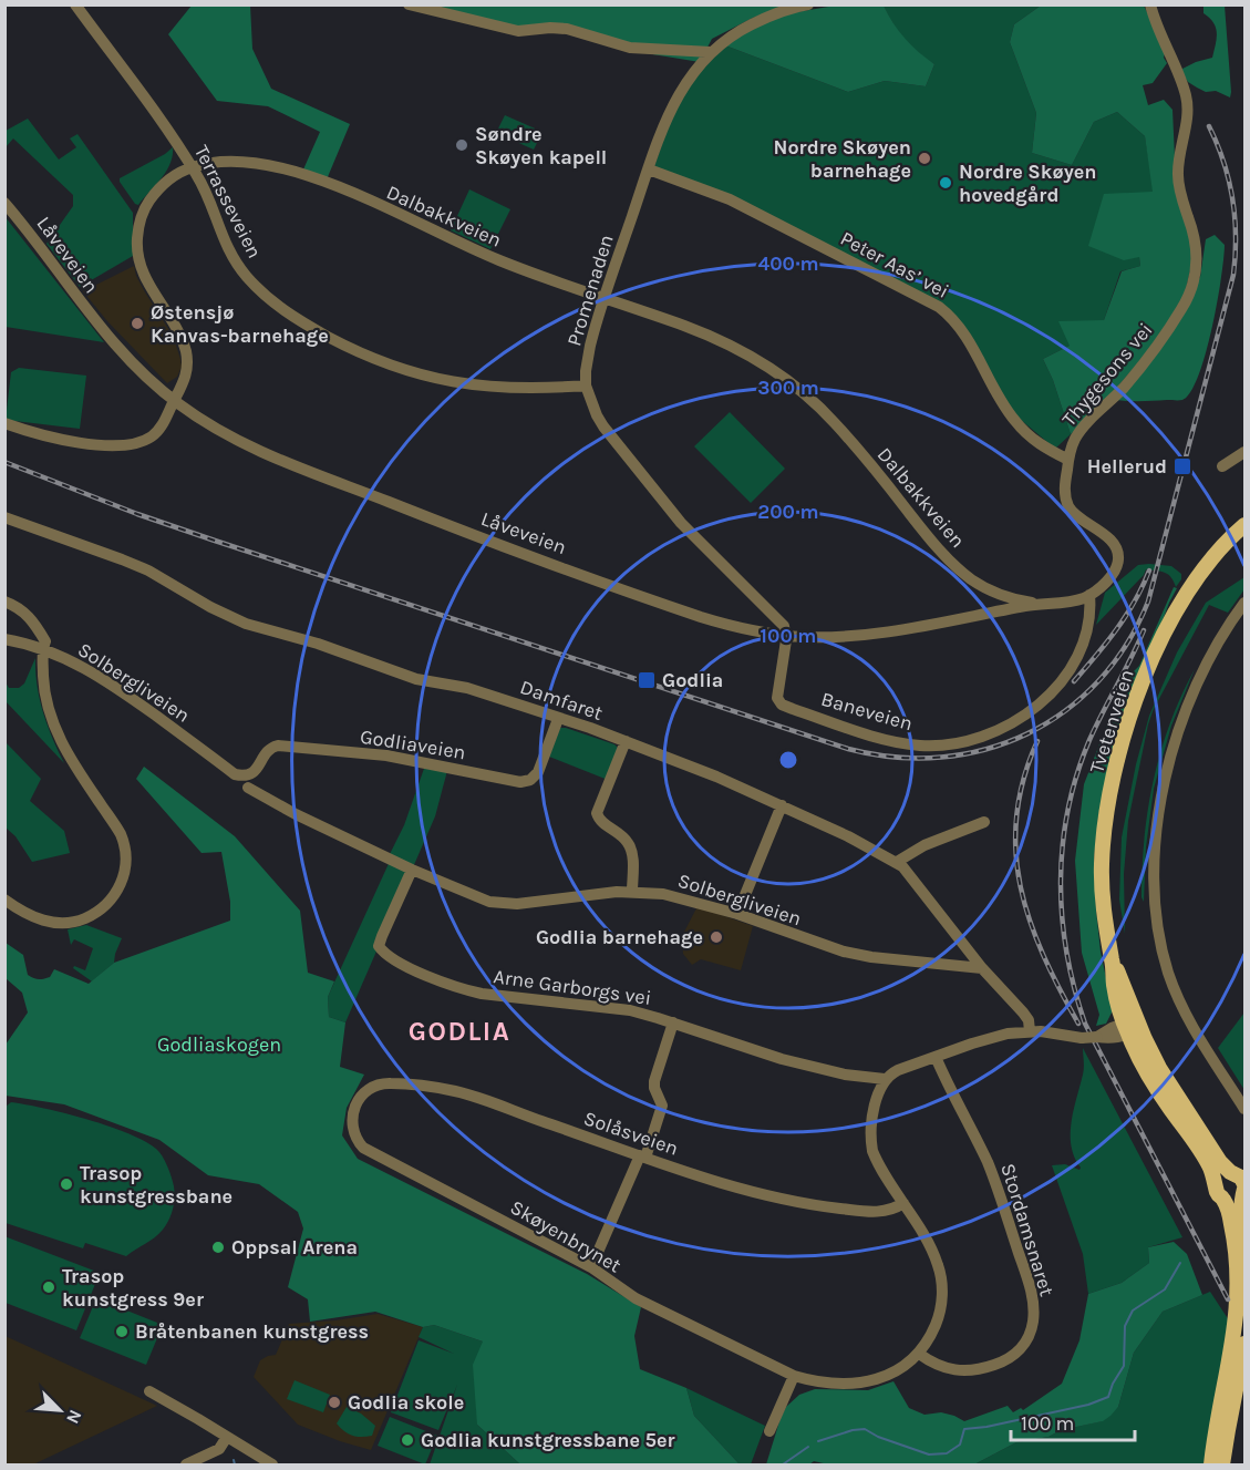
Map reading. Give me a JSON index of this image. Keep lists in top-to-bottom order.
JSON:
{
  "streets": {
    "main road": ["Tvetenveien"],
    "street": [
      "Terrasseveien",
      "Dalbakkveien",
      "Låveveien",
      "Peter Aas’ vei",
      "Promenaden",
      "Thygesons vei",
      "Solbergliveien",
      "Damfaret",
      "Baneveien",
      "Godliaveien",
      "Arne Garborgs vei",
      "Solåsveien",
      "Stordamsnaret",
      "Skøyenbrynet"
    ]
  },
  "crossings": [
    ["Terrasseveien", "Dalbakkveien"],
    ["Terrasseveien", "Promenaden"],
    ["Dalbakkveien", "Låveveien"],
    ["Dalbakkveien", "Promenaden"],
    ["Låveveien", "Promenaden"],
    ["Låveveien", "Thygesons vei"],
    ["Låveveien", "Baneveien"],
    ["Peter Aas’ vei", "Promenaden"],
    ["Peter Aas’ vei", "Thygesons vei"],
    ["Promenaden", "Baneveien"],
    ["Solbergliveien", "Damfaret"],
    ["Solbergliveien", "Godliaveien"],
    ["Solbergliveien", "Arne Garborgs vei"],
    ["Damfaret", "Godliaveien"],
    ["Solåsveien", "Skøyenbrynet"],
    ["Stordamsnaret", "Skøyenbrynet"]
  ],
  "districts": ["GODLIA"],
  "parks": ["Godliaskogen"],
  "places": {
    "other": [
      "Søndre Skøyen kapell",
      "Nordre Skøyen barnehage",
      "Nordre Skøyen hovedgård",
      "Østensjø Kanvas-barnehage",
      "Godlia barnehage",
      "Trasop kunstgressbane",
      "Oppsal Arena",
      "Trasop kunstgress 9er",
      "Bråtenbanen kunstgress",
      "Godlia skole",
      "Godlia kunstgressbane 5er"
    ],
    "transit": ["Hellerud", "Godlia"]
  },
  "scale_bar": "100 m",
  "north": "bottom right",
  "rings": [
    "400 m",
    "300 m",
    "200 m",
    "100 m"
  ]
}
